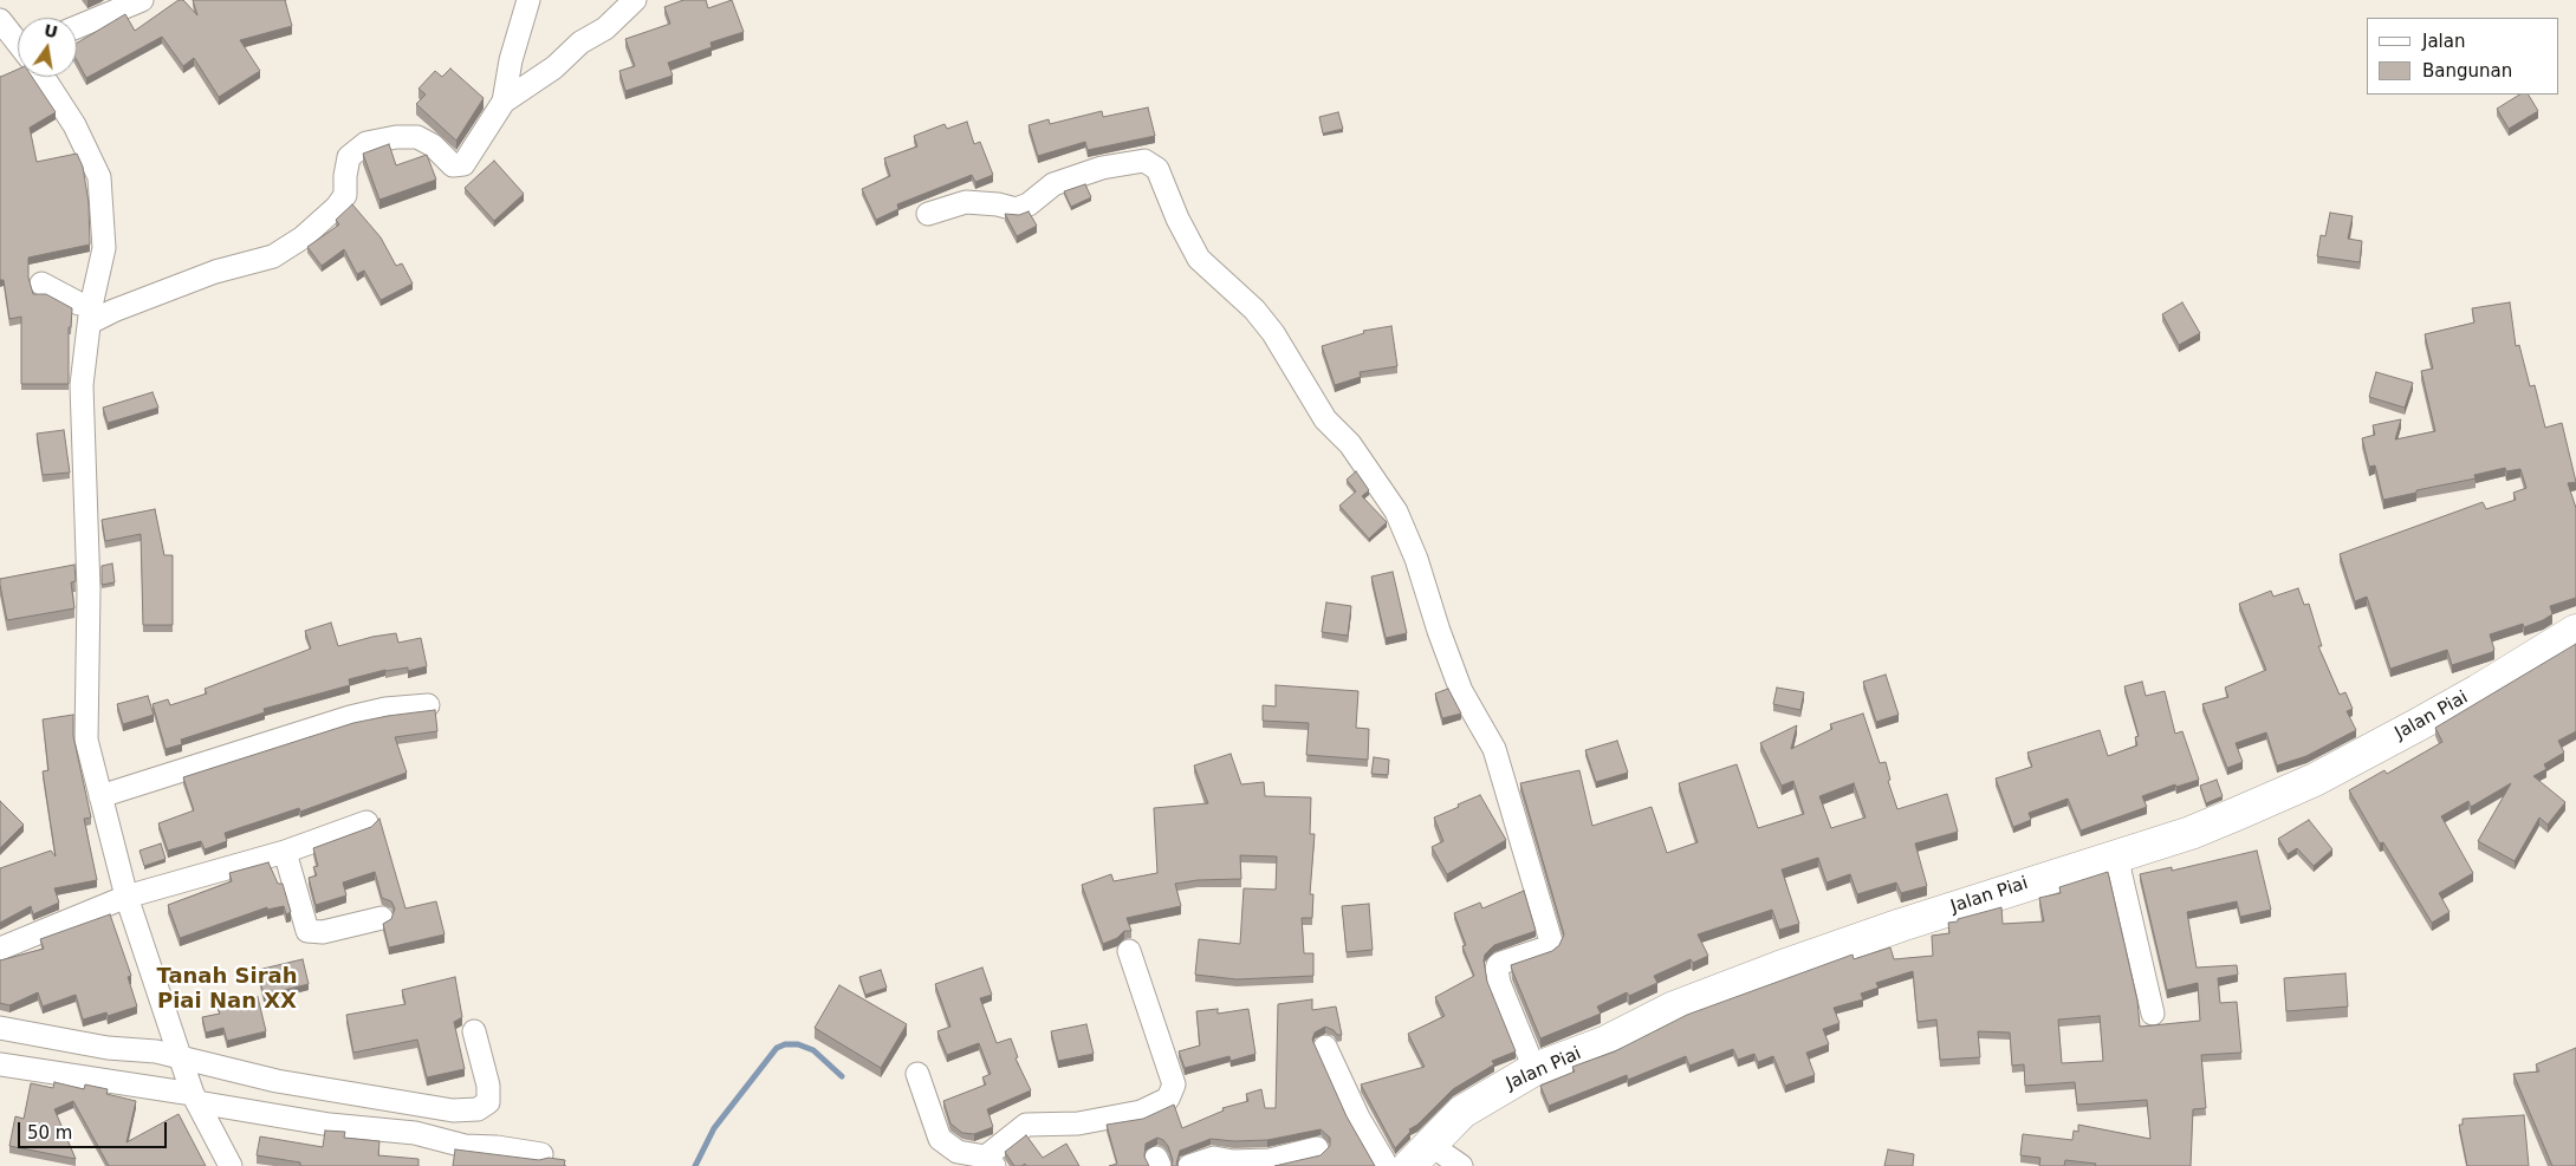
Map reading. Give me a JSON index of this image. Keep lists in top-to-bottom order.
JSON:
{
  "streets": {
    "street": ["Jalan Piai"]
  },
  "districts": ["Tanah Sirah Piai Nan XX"],
  "legend": ["Jalan", "Bangunan"],
  "scale_bar": "50 m",
  "north": "top"
}
